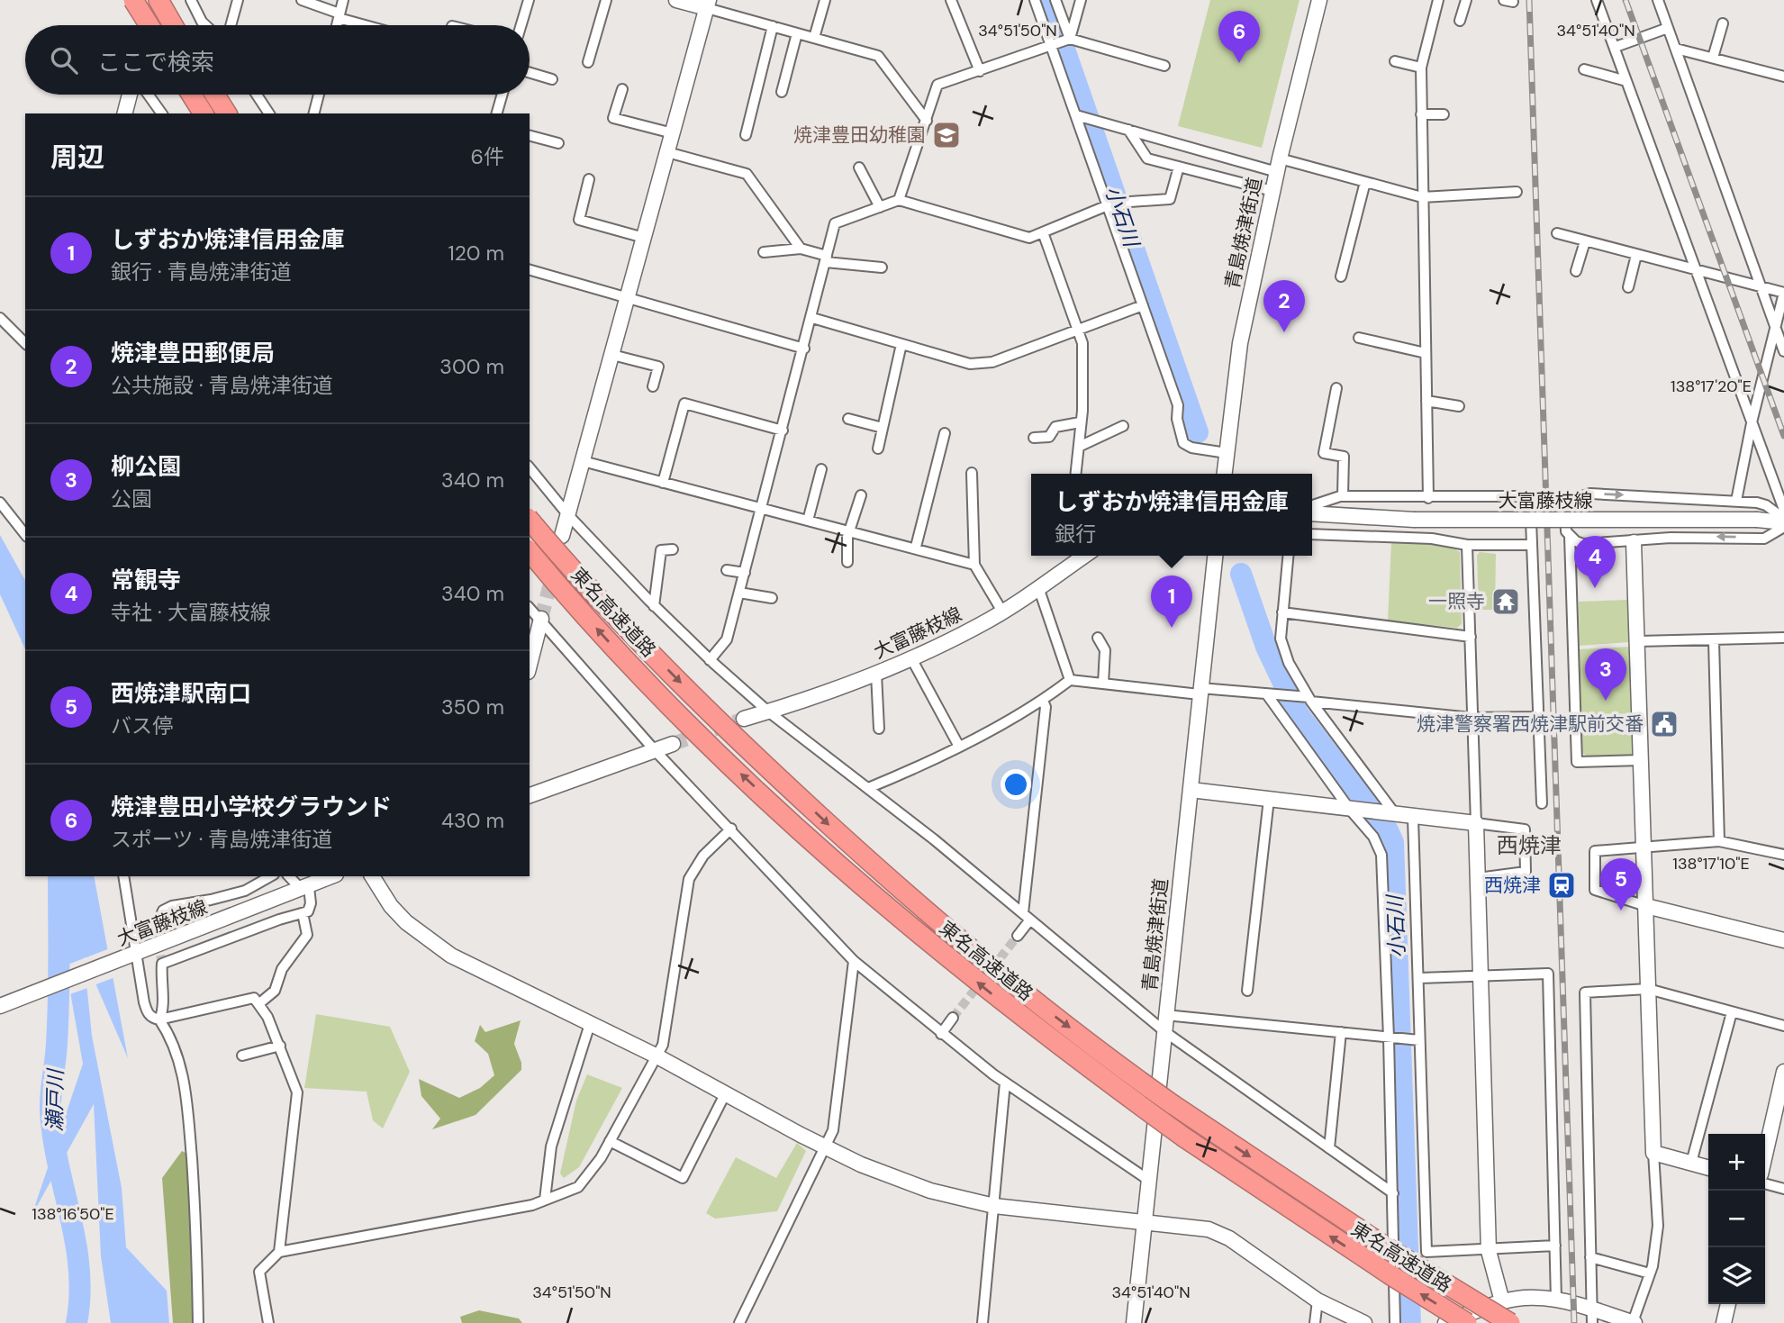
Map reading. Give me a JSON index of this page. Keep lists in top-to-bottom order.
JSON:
{
  "streets": {
    "highway": ["東名高速道路"],
    "street": ["青島焼津街道", "大富藤枝線"]
  },
  "districts": ["西焼津"],
  "water": ["小石川", "瀬戸川"],
  "places": {
    "school or university": ["焼津豊田幼稚園"],
    "temple": ["一照寺"],
    "public building": ["焼津警察署西焼津駅前交番"],
    "station": ["西焼津"]
  },
  "page": {
    "pins": [
      "6",
      "2",
      "4",
      "1",
      "3",
      "5"
    ],
    "search": "ここで検索",
    "heading": ["周辺", "6件"],
    "list": [
      {
        "mark": "1",
        "name": "しずおか焼津信用金庫",
        "note": "銀行 · 青島焼津街道",
        "value": "120 m"
      },
      {
        "mark": "2",
        "name": "焼津豊田郵便局",
        "note": "公共施設 · 青島焼津街道",
        "value": "300 m"
      },
      {
        "mark": "3",
        "name": "柳公園",
        "note": "公園",
        "value": "340 m"
      },
      {
        "mark": "4",
        "name": "常観寺",
        "note": "寺社 · 大富藤枝線",
        "value": "340 m"
      },
      {
        "mark": "5",
        "name": "西焼津駅南口",
        "note": "バス停",
        "value": "350 m"
      },
      {
        "mark": "6",
        "name": "焼津豊田小学校グラウンド",
        "note": "スポーツ · 青島焼津街道",
        "value": "430 m"
      }
    ],
    "popup": ["しずおか焼津信用金庫", "銀行"],
    "map_buttons": ["+", "−"]
  },
  "coordinates": [
    "34°51'50\"N",
    "34°51'40\"N",
    "138°17'20\"E",
    "138°17'10\"E",
    "138°16'50\"E"
  ]
}
